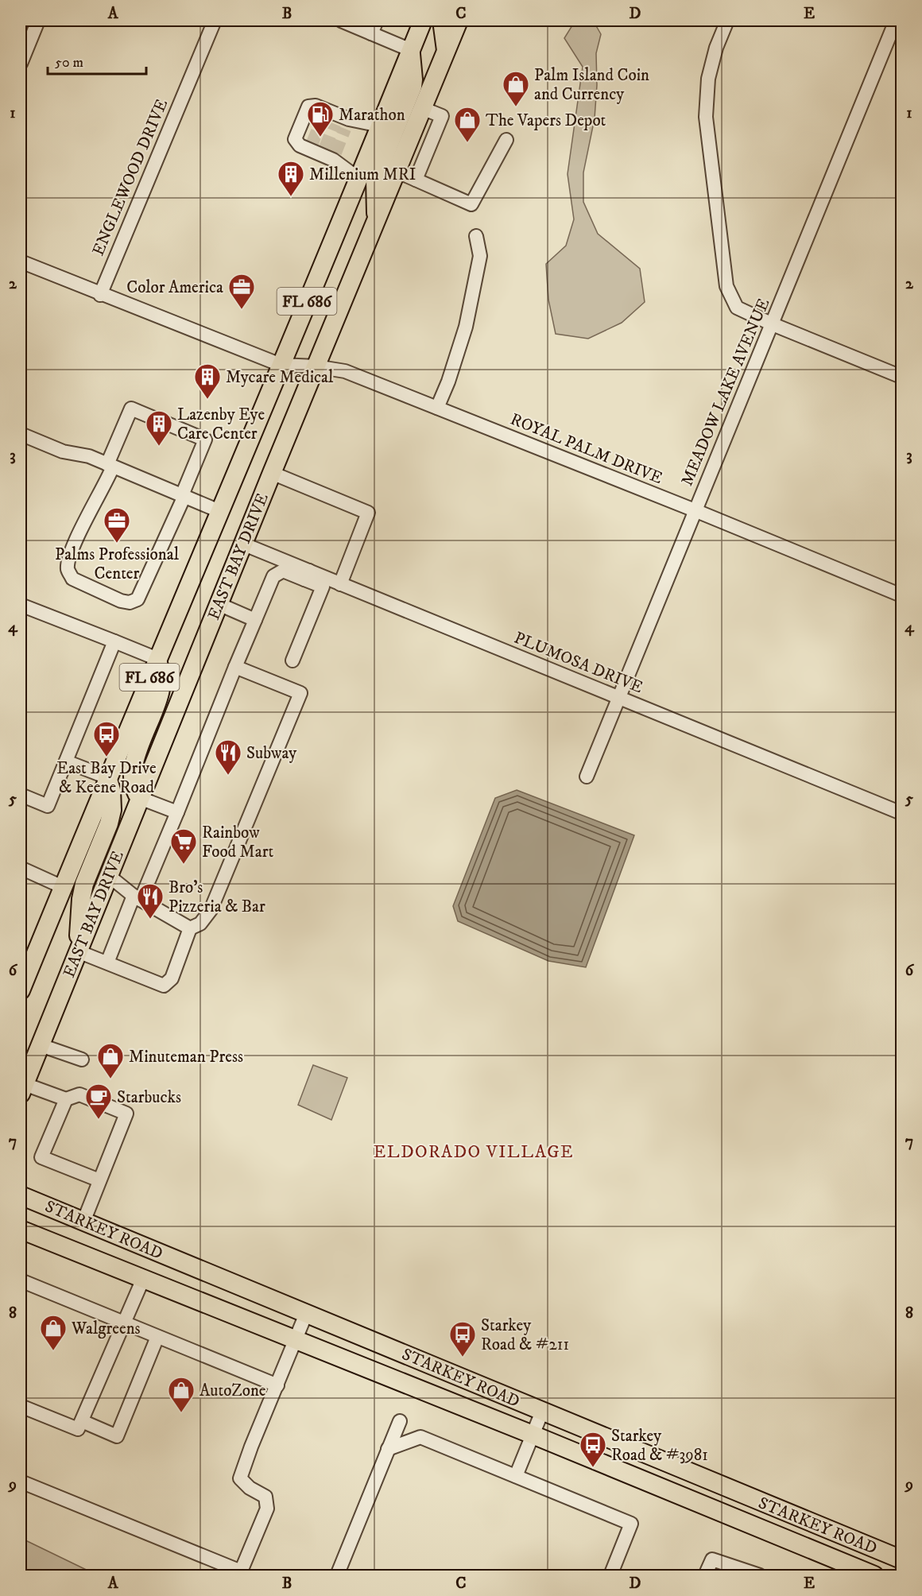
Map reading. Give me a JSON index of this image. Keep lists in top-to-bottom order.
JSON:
{
  "streets": {
    "main road": ["FL 686", "EAST BAY DRIVE", "STARKEY ROAD"],
    "street": [
      "ENGLEWOOD DRIVE",
      "MEADOW LAKE AVENUE",
      "ROYAL PALM DRIVE",
      "PLUMOSA DRIVE"
    ]
  },
  "crossings": [
    ["ENGLEWOOD DRIVE", "ROYAL PALM DRIVE"],
    ["MEADOW LAKE AVENUE", "ROYAL PALM DRIVE"],
    ["MEADOW LAKE AVENUE", "PLUMOSA DRIVE"],
    ["ROYAL PALM DRIVE", "EAST BAY DRIVE"],
    ["EAST BAY DRIVE", "PLUMOSA DRIVE"]
  ],
  "districts": ["ELDORADO VILLAGE"],
  "places": {
    "shop": [
      "Palm Island Coin and Currency",
      "The Vapers Depot",
      "Minuteman Press",
      "Walgreens",
      "AutoZone"
    ],
    "fuel station": ["Marathon"],
    "building": ["Millenium MRI", "Mycare Medical", "Lazenby Eye Care Center"],
    "office": ["Color America", "Palms Professional Center"],
    "bus stop": ["East Bay Drive & Keene Road", "Starkey Road & #211", "Starkey Road & #3981"],
    "restaurant": ["Subway", "Bro's Pizzeria & Bar"],
    "supermarket": ["Rainbow Food Mart"],
    "cafe": ["Starbucks"]
  },
  "scale_bar": "50 m",
  "grid": {
    "columns": [
      "A",
      "B",
      "C",
      "D",
      "E"
    ],
    "rows": [
      "1",
      "2",
      "3",
      "4",
      "5",
      "6",
      "7",
      "8",
      "9"
    ]
  }
}
